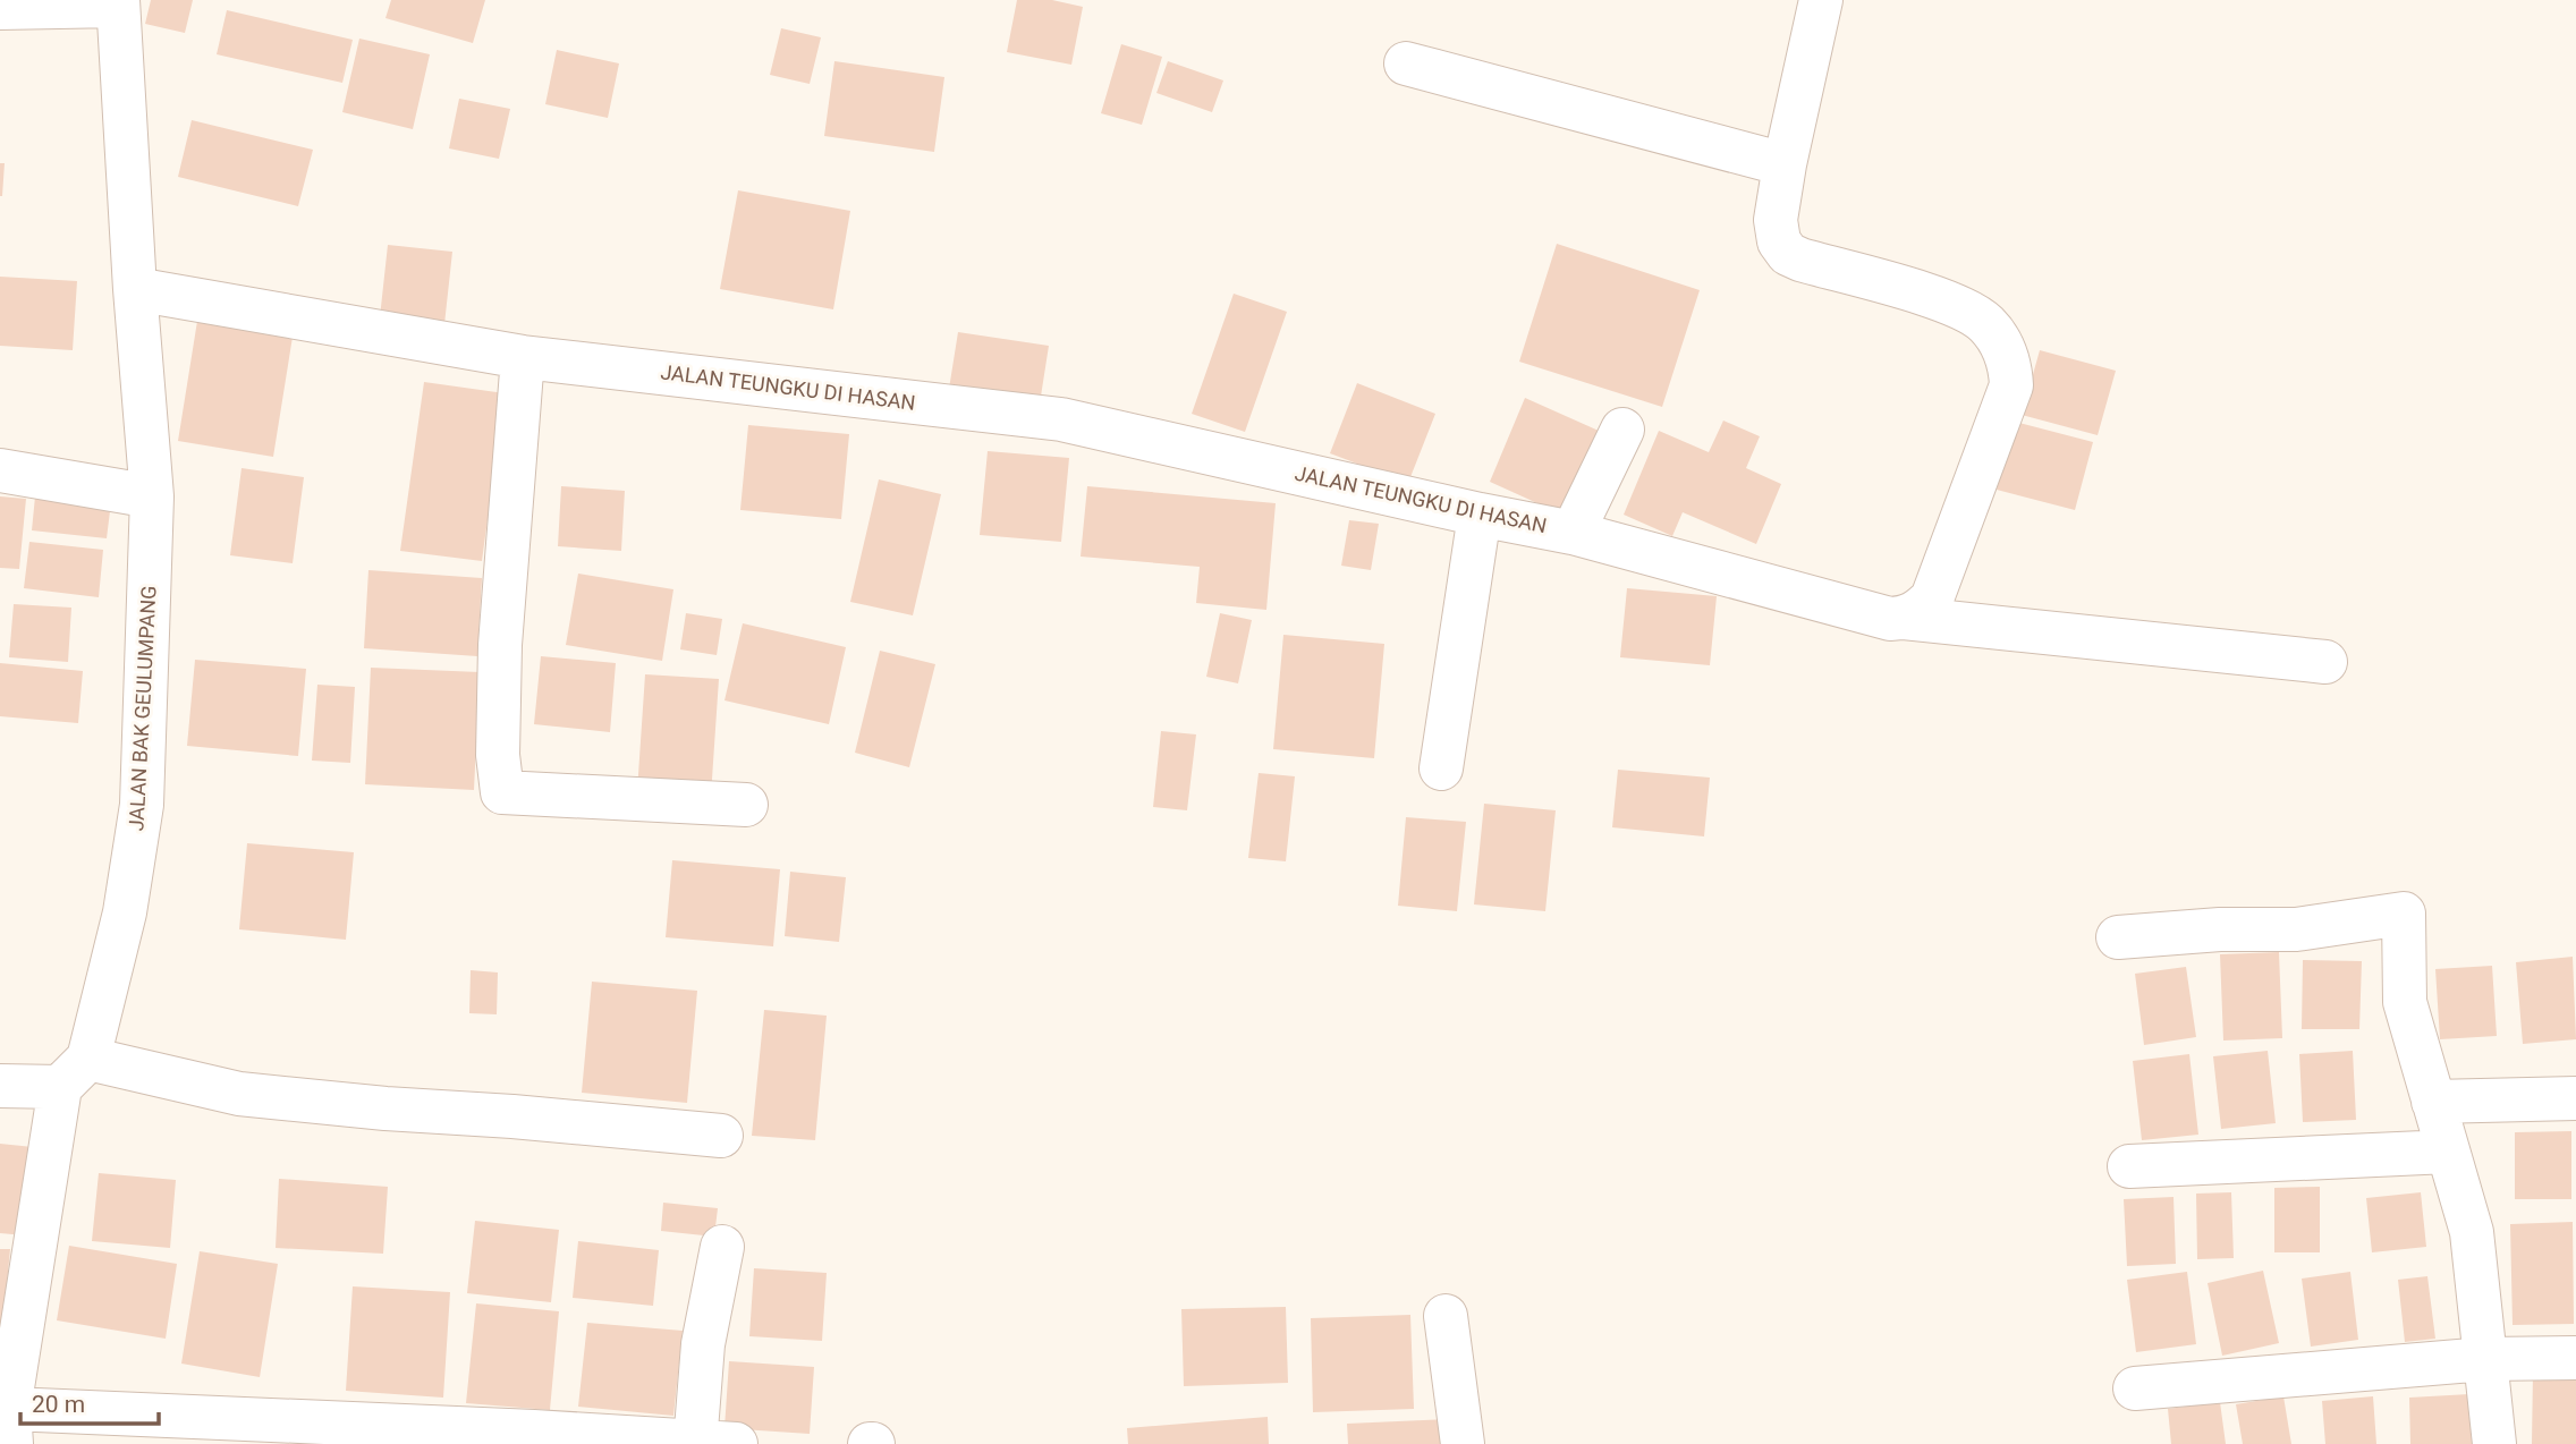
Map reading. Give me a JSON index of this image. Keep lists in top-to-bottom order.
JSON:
{
  "streets": {
    "street": ["JALAN TEUNGKU DI HASAN", "JALAN BAK GEULUMPANG"]
  },
  "crossings": [
    ["JALAN TEUNGKU DI HASAN", "JALAN BAK GEULUMPANG"]
  ],
  "scale_bar": "20 m"
}
